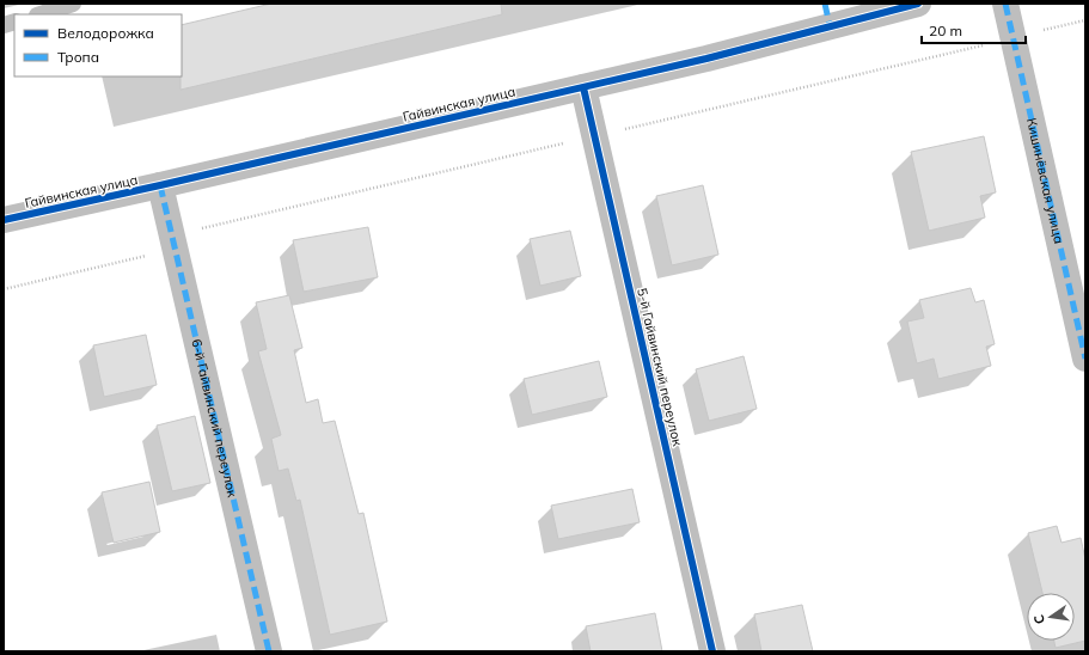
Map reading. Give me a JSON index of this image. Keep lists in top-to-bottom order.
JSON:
{
  "streets": {
    "street": [
      "Гайвинская улица",
      "Кишинёвская улица",
      "5-й Гайвинский переулок",
      "6-й Гайвинский переулок"
    ]
  },
  "crossings": [
    ["Гайвинская улица", "5-й Гайвинский переулок"],
    ["Гайвинская улица", "6-й Гайвинский переулок"]
  ],
  "legend": ["Велодорожка", "Тропа"],
  "scale_bar": "20 m",
  "north": "left"
}
